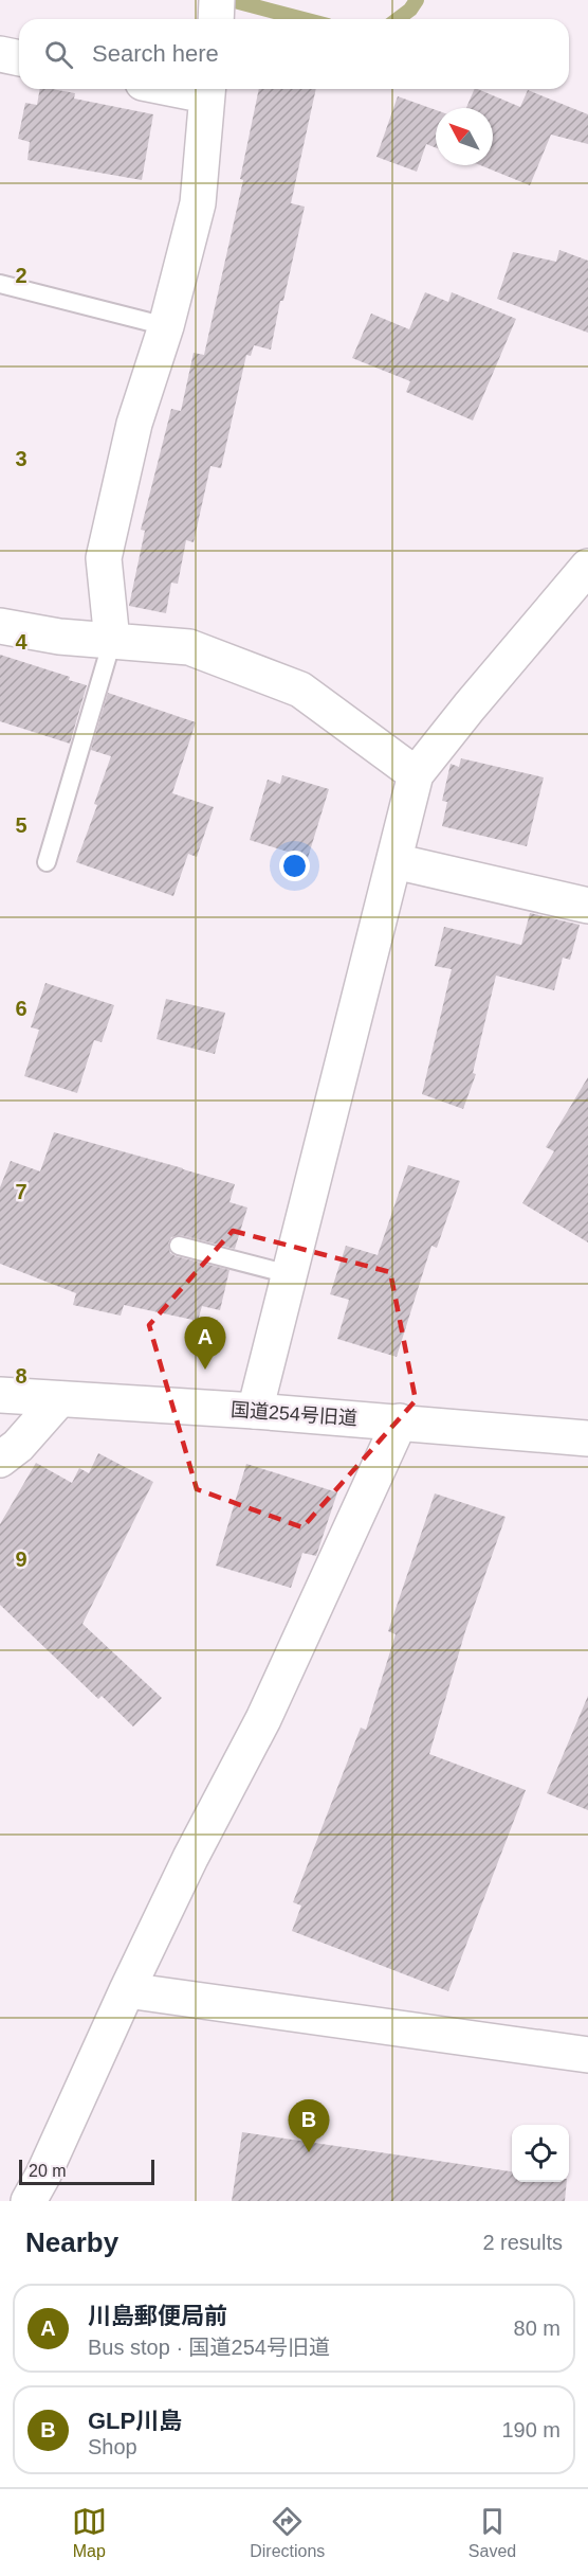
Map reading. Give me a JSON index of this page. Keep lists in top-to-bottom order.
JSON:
{
  "streets": {
    "street": ["国道254号旧道"]
  },
  "scale_bar": "20 m",
  "north": "top left",
  "page": {
    "search": "Search here",
    "pins": ["A", "B"],
    "scale": "20 m",
    "heading": ["Nearby", "2 results"],
    "list": [
      {
        "mark": "A",
        "name": "川島郵便局前",
        "note": "Bus stop · 国道254号旧道",
        "value": "80 m"
      },
      {
        "mark": "B",
        "name": "GLP川島",
        "note": "Shop",
        "value": "190 m"
      }
    ],
    "nav": ["Map", "Directions", "Saved"]
  },
  "grid": {
    "rows": [
      "2",
      "3",
      "4",
      "5",
      "6",
      "7",
      "8",
      "9"
    ]
  }
}
